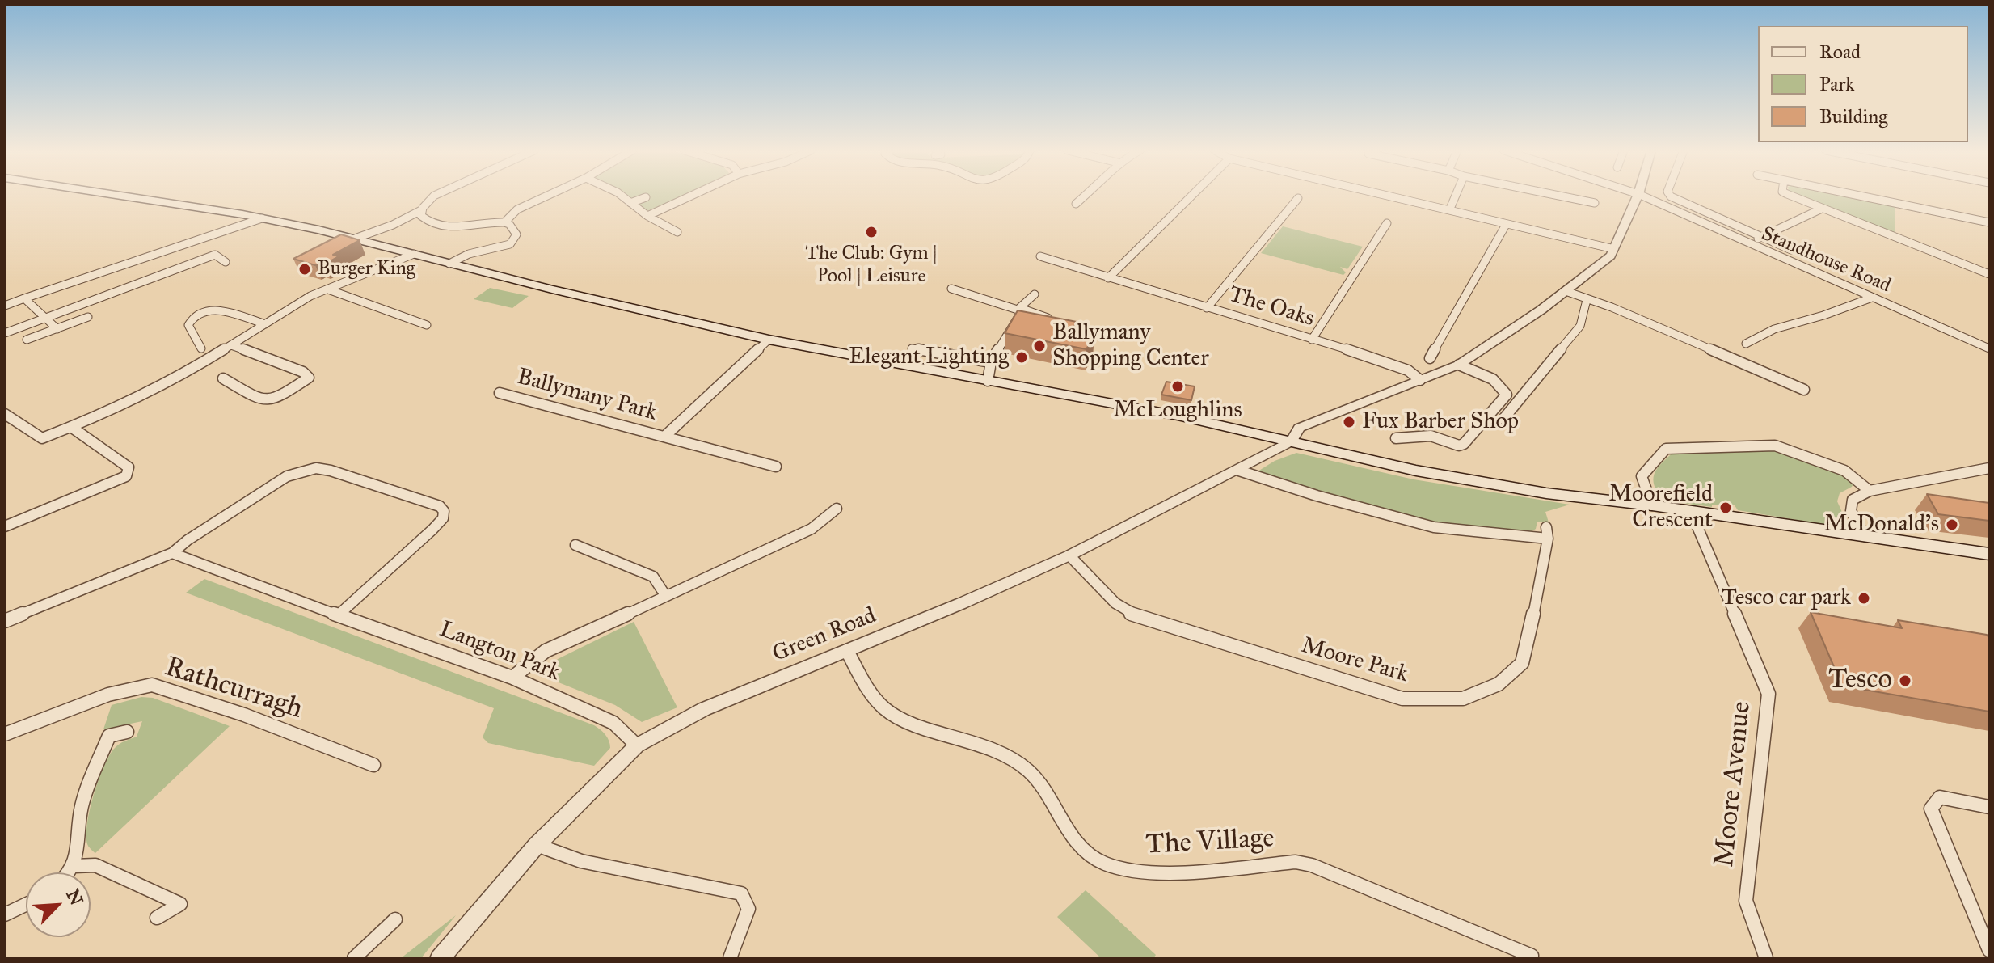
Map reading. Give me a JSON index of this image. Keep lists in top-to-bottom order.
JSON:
{
  "streets": {
    "street": [
      "Standhouse Road",
      "The Oaks",
      "Ballymany Park",
      "Green Road",
      "Langton Park",
      "Moore Park",
      "Rathcurragh",
      "Moore Avenue",
      "The Village"
    ]
  },
  "crossings": [
    ["The Oaks", "Green Road"],
    ["Green Road", "Langton Park"],
    ["Green Road", "Moore Park"],
    ["Green Road", "The Village"]
  ],
  "places": [
    "The Club: Gym | Pool | Leisure",
    "Burger King",
    "Ballymany Shopping Center",
    "Elegant Lighting",
    "McLoughlins",
    "Fux Barber Shop",
    "Moorefield Crescent",
    "McDonald's",
    "Tesco car park",
    "Tesco"
  ],
  "legend": ["Road", "Park", "Building"],
  "north": "top right"
}
